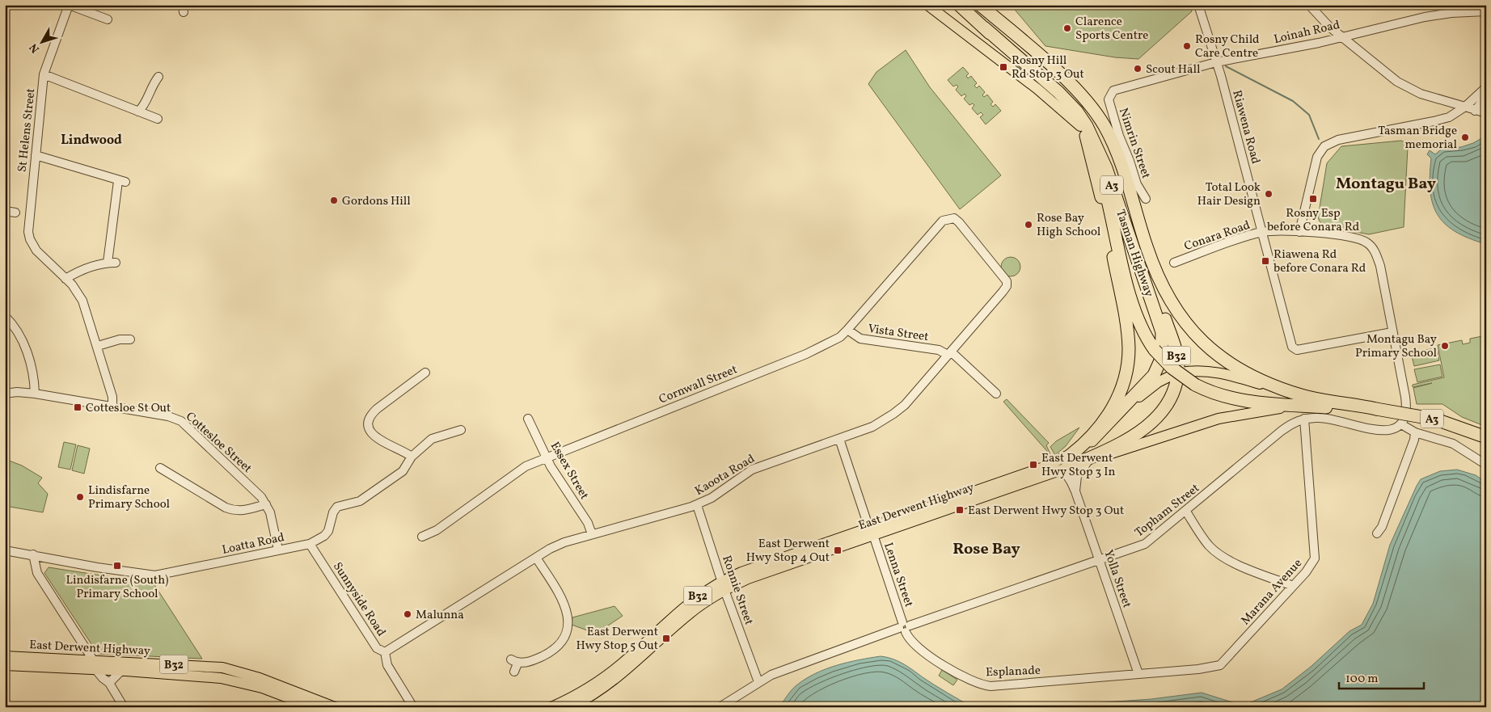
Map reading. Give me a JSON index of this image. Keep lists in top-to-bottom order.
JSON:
{
  "streets": {
    "highway": ["A3", "Tasman Highway", "B32"],
    "main road": ["East Derwent Highway"],
    "street": [
      "Loinah Road",
      "Riawena Road",
      "St Helens Street",
      "Nimrin Street",
      "Conara Road",
      "Vista Street",
      "Cornwall Street",
      "Cottesloe Street",
      "Essex Street",
      "Kaoota Road",
      "Topham Street",
      "Loatta Road",
      "Lenna Street",
      "Yolla Street",
      "Ronnie Street",
      "Marana Avenue",
      "Sunnyside Road",
      "Esplanade"
    ]
  },
  "crossings": [
    ["Loinah Road", "Riawena Road"],
    ["Loinah Road", "Nimrin Street"],
    ["Riawena Road", "Conara Road"],
    ["St Helens Street", "Cottesloe Street"],
    ["Conara Road", "Topham Street"],
    ["Tasman Highway", "B32"],
    ["Tasman Highway", "East Derwent Highway"],
    ["Vista Street", "Cornwall Street"],
    ["Vista Street", "Kaoota Road"],
    ["B32", "East Derwent Highway"],
    ["Cornwall Street", "Essex Street"],
    ["Cornwall Street", "Kaoota Road"],
    ["Cottesloe Street", "Loatta Road"],
    ["Essex Street", "Kaoota Road"],
    ["Kaoota Road", "Lenna Street"],
    ["Kaoota Road", "Ronnie Street"],
    ["Kaoota Road", "Sunnyside Road"],
    ["East Derwent Highway", "Lenna Street"],
    ["East Derwent Highway", "Yolla Street"],
    ["East Derwent Highway", "Ronnie Street"],
    ["Topham Street", "Lenna Street"],
    ["Topham Street", "Yolla Street"],
    ["Topham Street", "Marana Avenue"],
    ["Topham Street", "Esplanade"],
    ["Loatta Road", "Sunnyside Road"],
    ["Lenna Street", "Esplanade"],
    ["Yolla Street", "Marana Avenue"],
    ["Yolla Street", "Esplanade"],
    ["Marana Avenue", "Esplanade"]
  ],
  "districts": ["Lindwood", "Montagu Bay", "Rose Bay"],
  "places": {
    "other": [
      "Clarence Sports Centre",
      "Rosny Child Care Centre",
      "Scout Hall",
      "Tasman Bridge memorial",
      "Total Look Hair Design",
      "Gordons Hill",
      "Rose Bay High School",
      "Montagu Bay Primary School",
      "Lindisfarne Primary School",
      "Malunna"
    ],
    "transit": [
      "Rosny Hill Rd Stop 3 Out",
      "Rosny Esp before Conara Rd",
      "Riawena Rd before Conara Rd",
      "Cottesloe St Out",
      "East Derwent Hwy Stop 3 In",
      "East Derwent Hwy Stop 3 Out",
      "East Derwent Hwy Stop 4 Out",
      "Lindisfarne (South) Primary School",
      "East Derwent Hwy Stop 5 Out"
    ]
  },
  "scale_bar": "100 m",
  "north": "bottom left"
}
